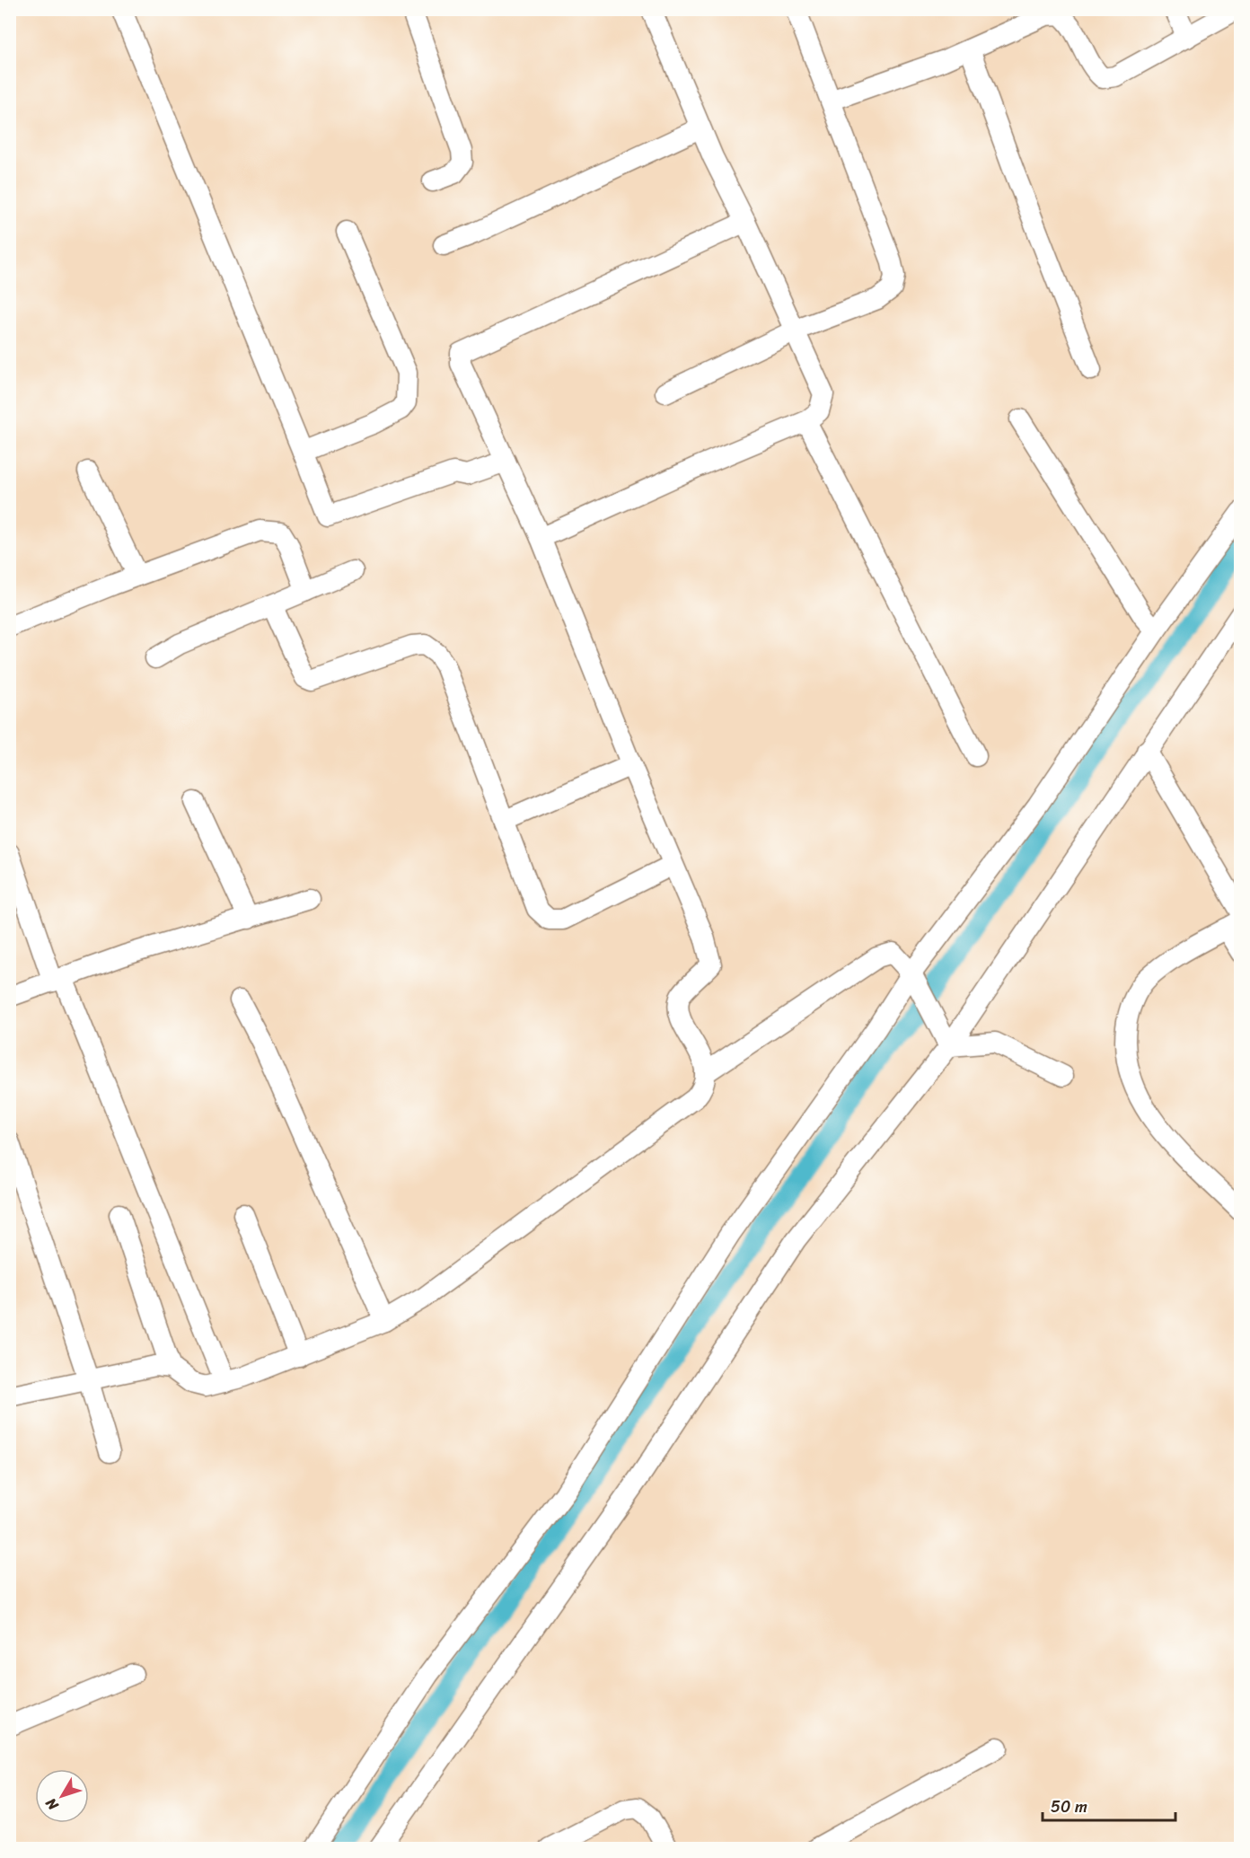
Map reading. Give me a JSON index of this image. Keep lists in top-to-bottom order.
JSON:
{
  "scale_bar": "50 m",
  "north": "bottom left"
}
